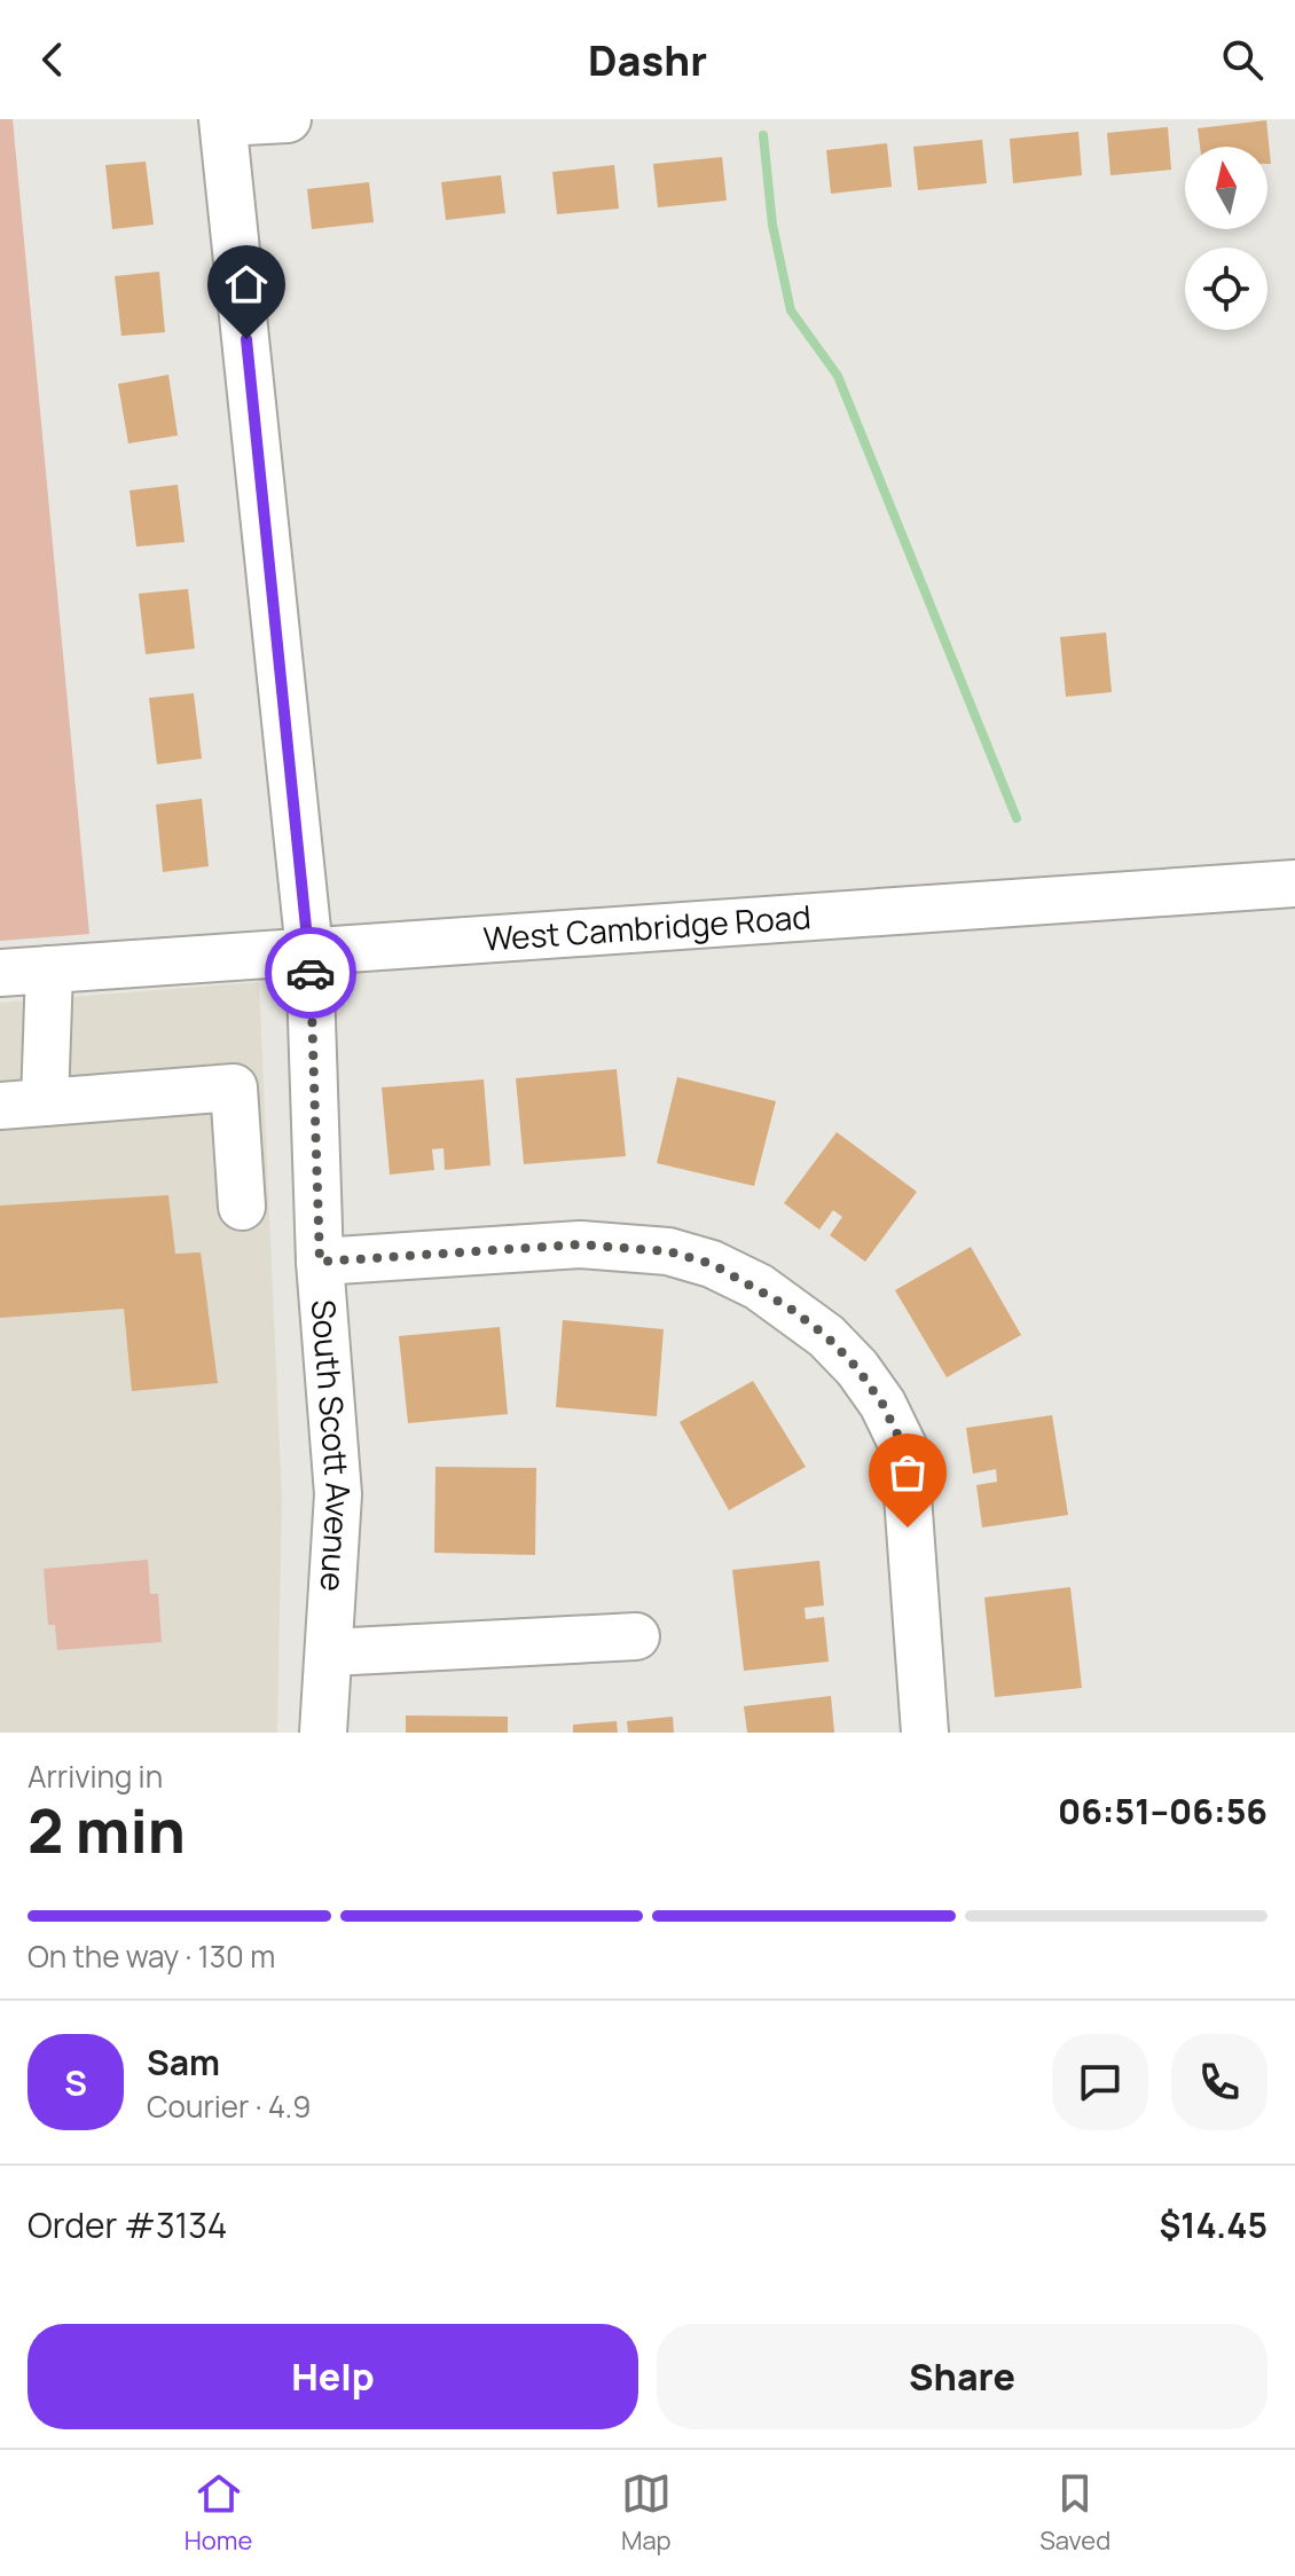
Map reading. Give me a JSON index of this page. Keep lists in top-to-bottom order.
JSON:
{
  "streets": {
    "street": ["West Cambridge Road", "South Scott Avenue"]
  },
  "crossings": [
    ["West Cambridge Road", "South Scott Avenue"]
  ],
  "north": "top",
  "page": {
    "header": "Dashr",
    "heading": ["2 min", "Arriving in", "06:51–06:56"],
    "panel": [
      "Sam",
      "Courier · 4.9",
      "Order #3134",
      "$14.45"
    ],
    "bar": "On the way · 130 m",
    "round": "S",
    "buttons": ["Help", "Share"],
    "tabs": ["Home", "Map", "Saved"]
  }
}
